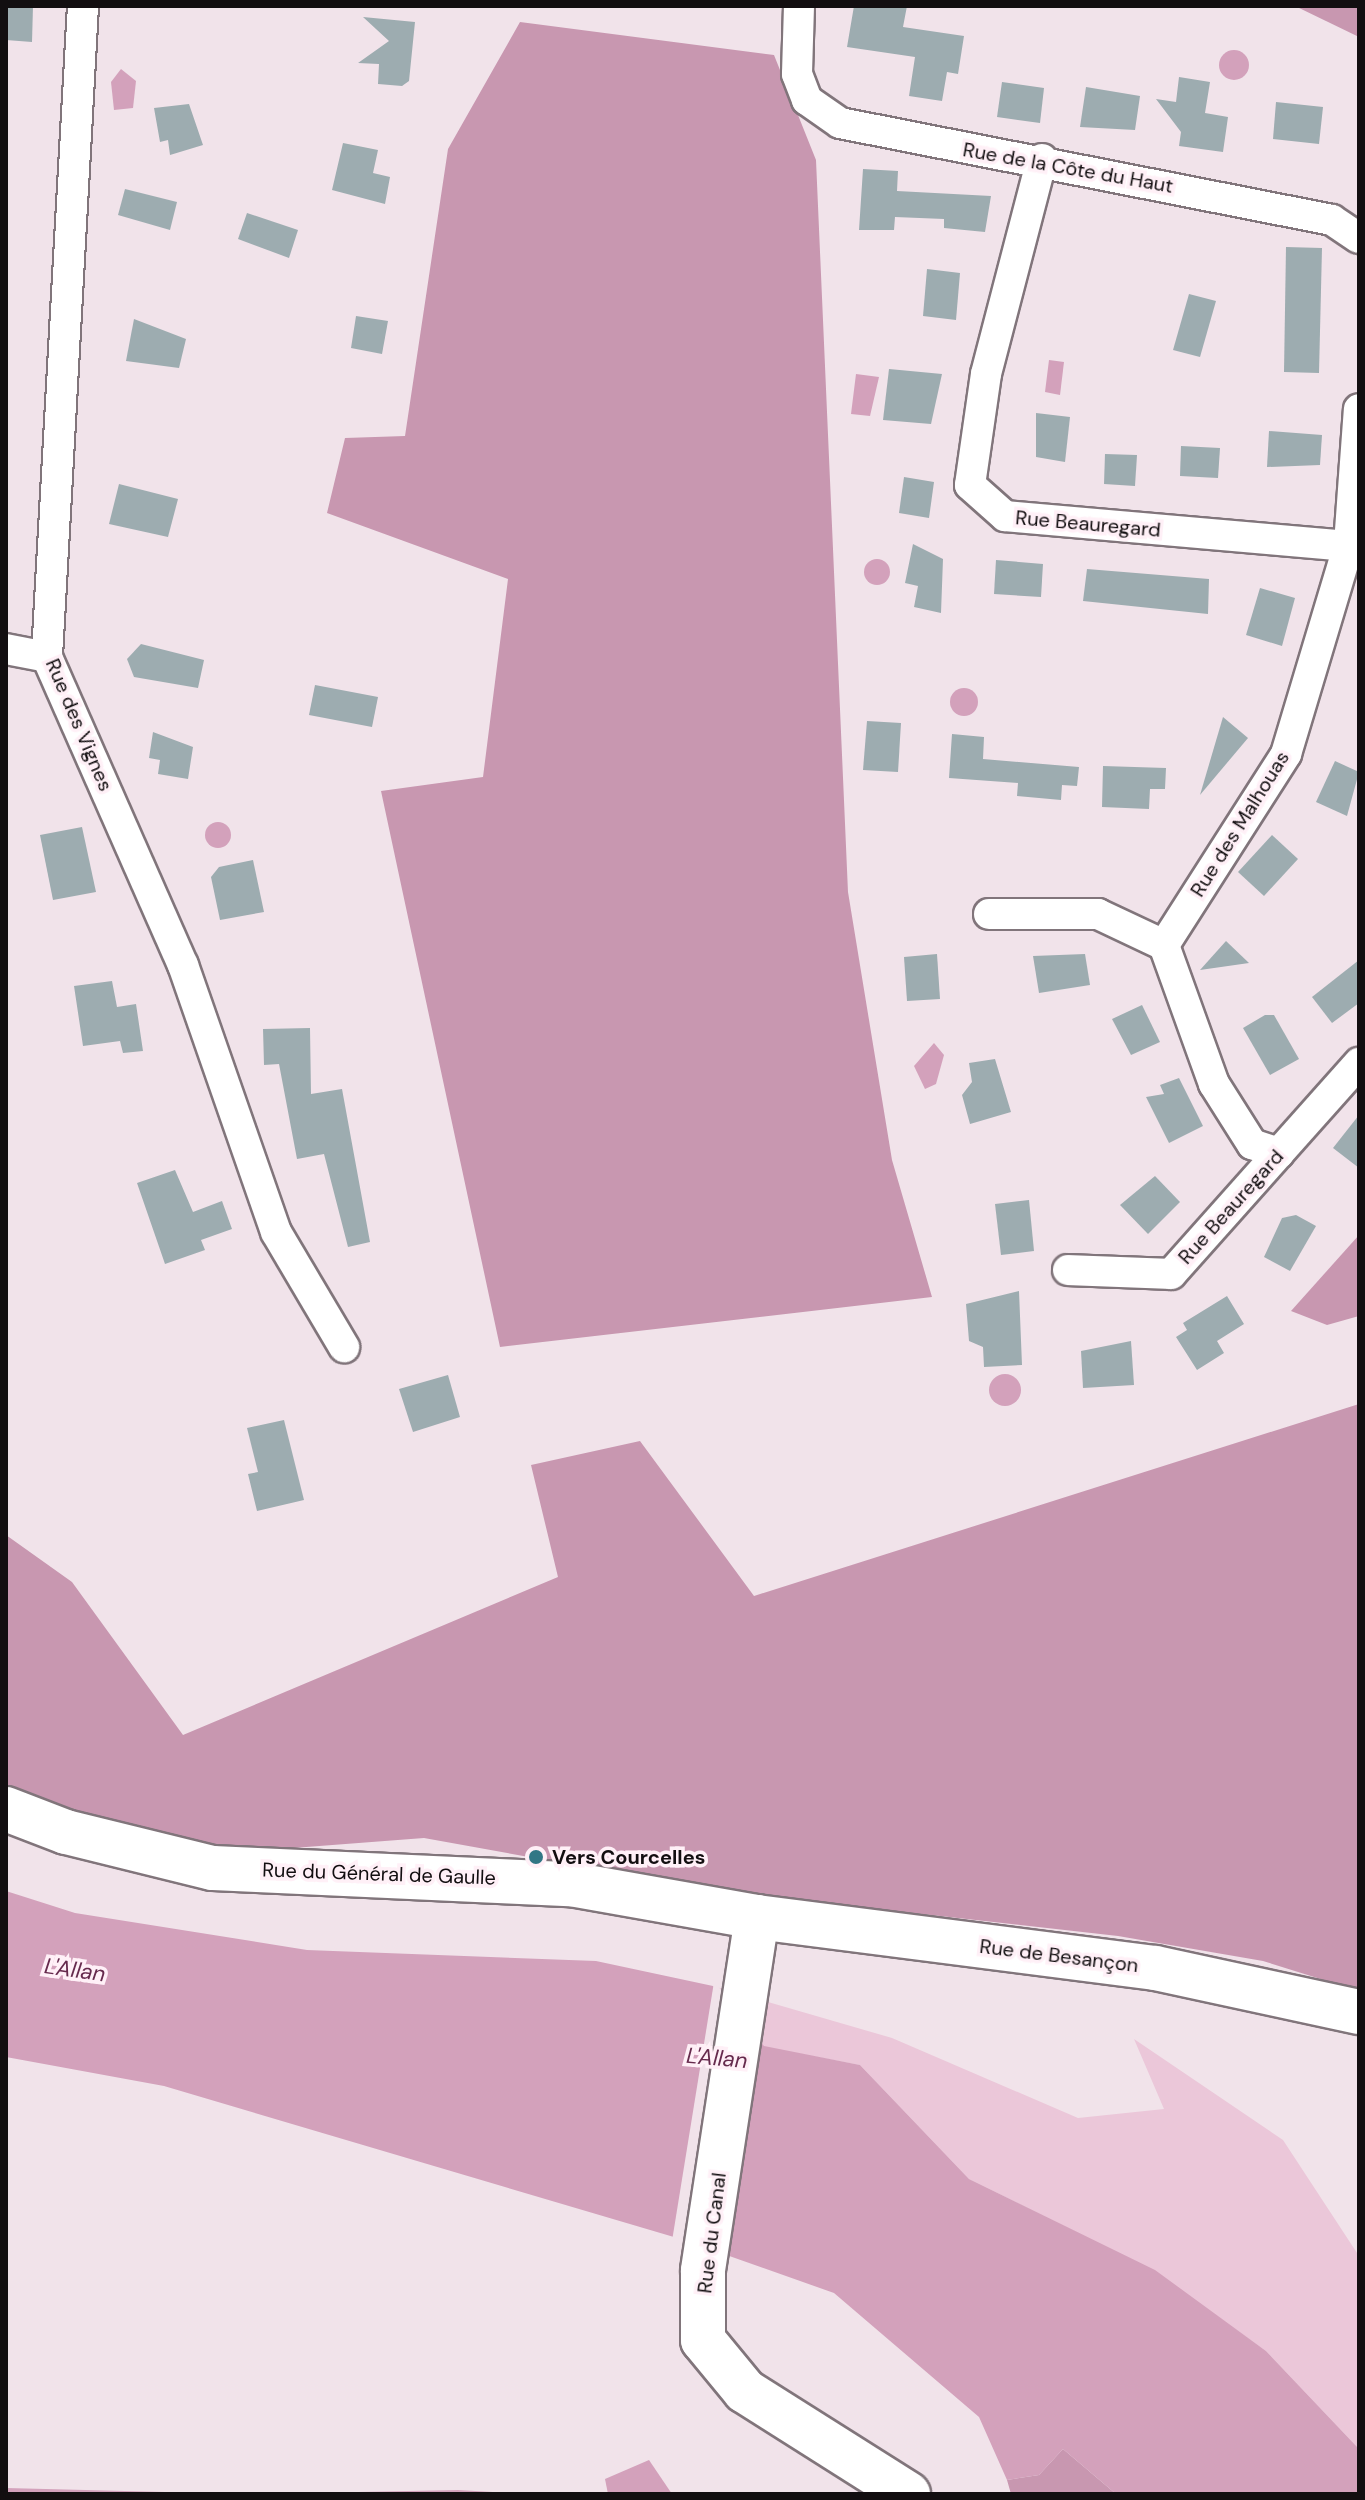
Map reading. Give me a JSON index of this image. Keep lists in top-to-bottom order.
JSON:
{
  "streets": {
    "main road": ["Rue du Général de Gaulle", "Rue de Besançon", "Rue du Canal"],
    "street": [
      "Rue de la Côte du Haut",
      "Rue Beauregard",
      "Rue des Vignes",
      "Rue des Malhouas"
    ]
  },
  "crossings": [
    ["Rue de la Côte du Haut", "Rue Beauregard"],
    ["Rue Beauregard", "Rue des Malhouas"],
    ["Rue du Général de Gaulle", "Rue de Besançon"],
    ["Rue du Général de Gaulle", "Rue du Canal"],
    ["Rue de Besançon", "Rue du Canal"]
  ],
  "water": ["L'Allan"],
  "places": ["Vers Courcelles"]
}
